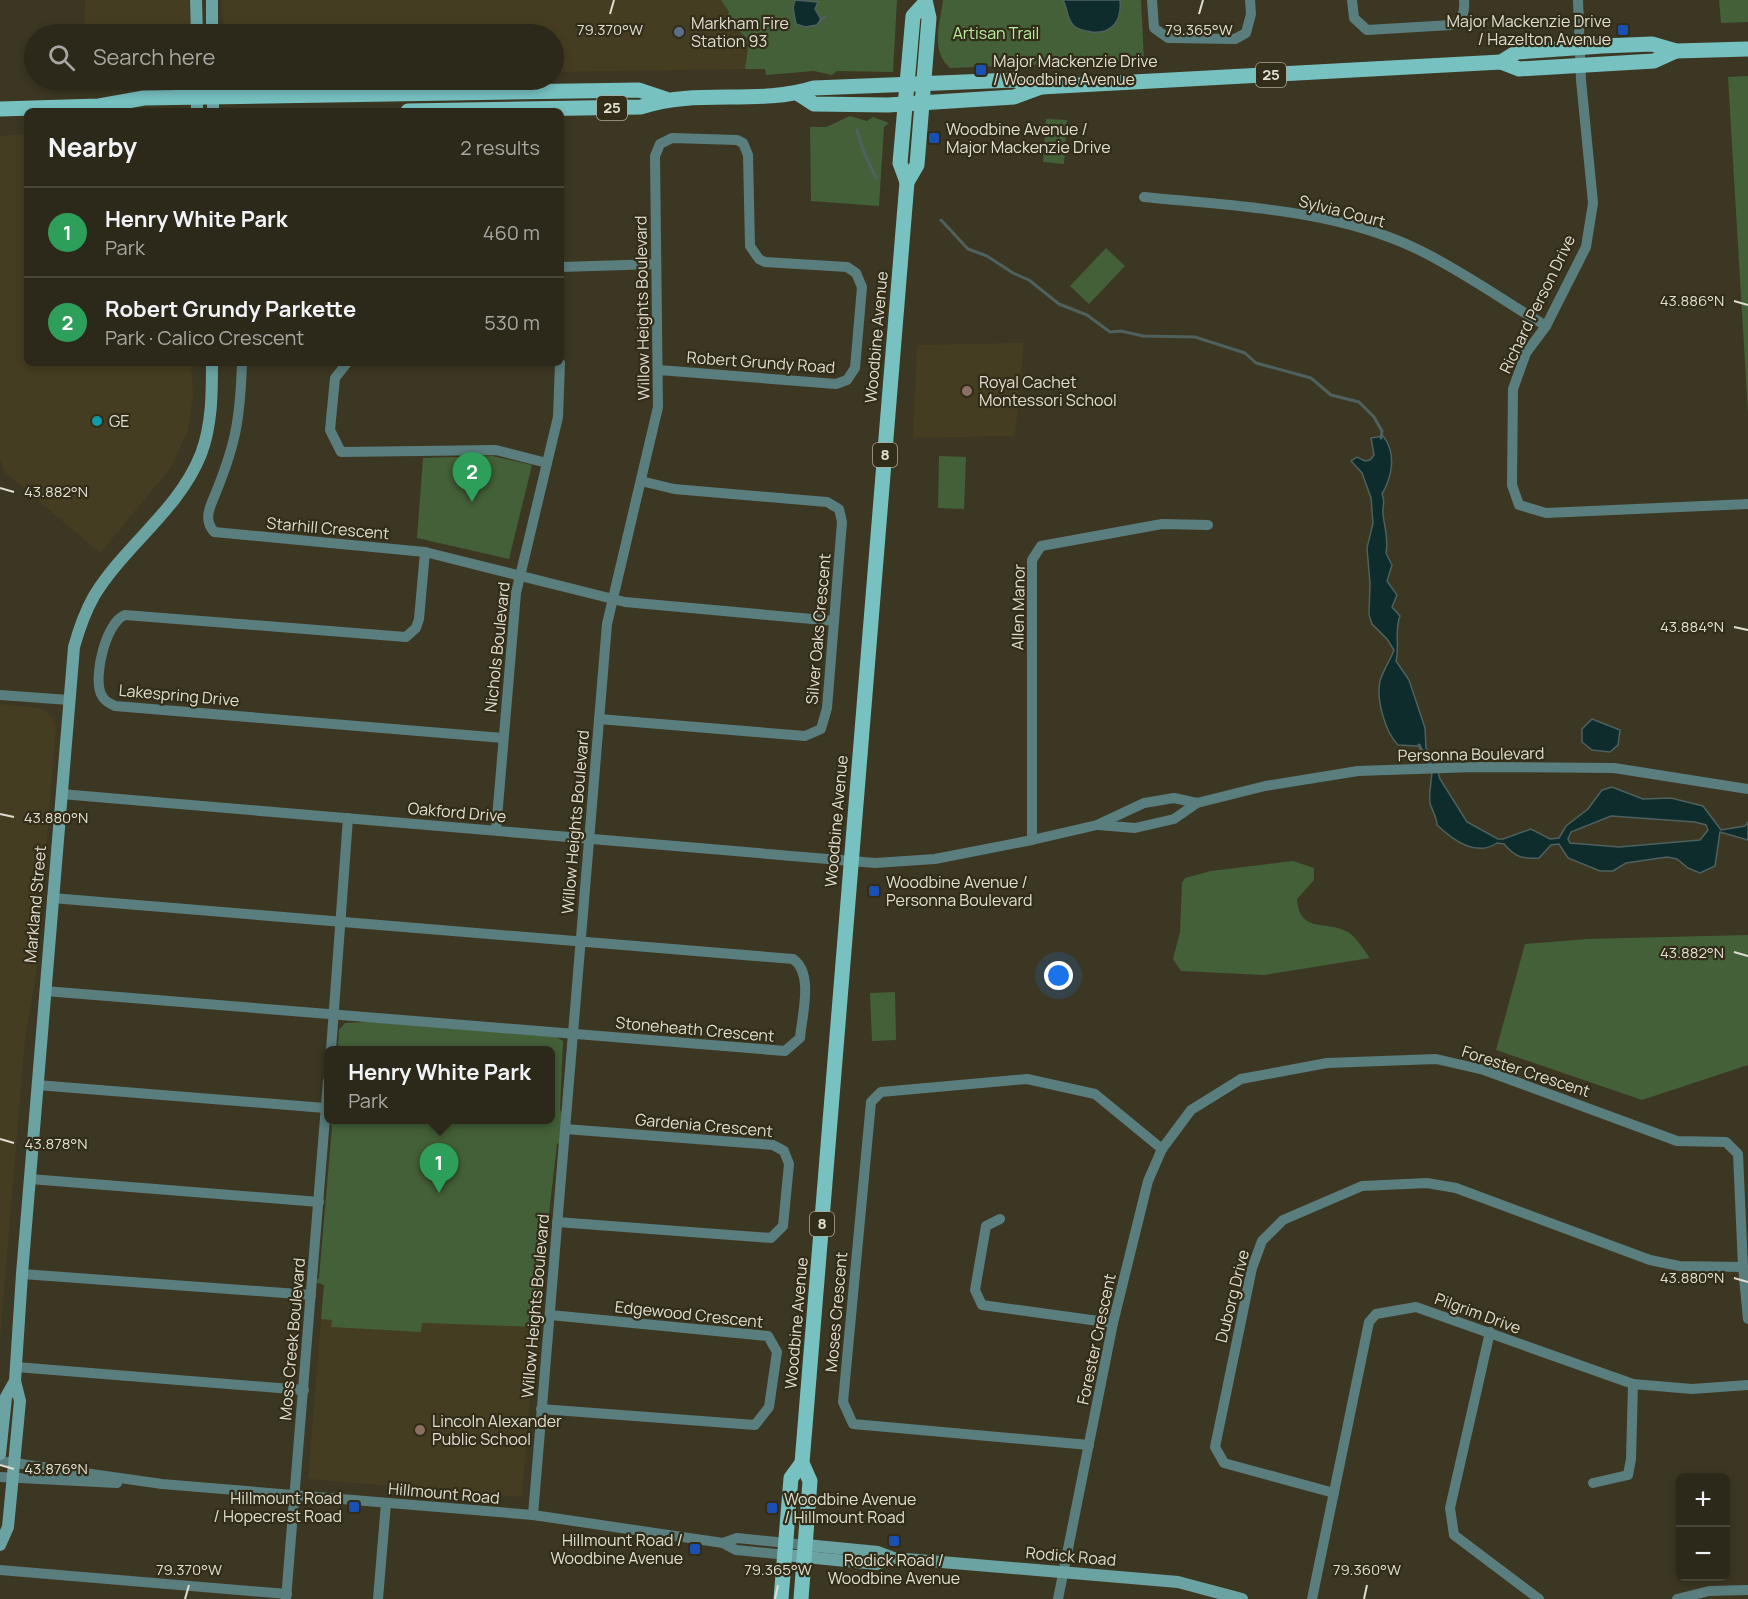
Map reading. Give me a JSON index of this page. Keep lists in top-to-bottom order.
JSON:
{
  "streets": {
    "main road": ["25", "Woodbine Avenue", "8"],
    "street": [
      "Sylvia Court",
      "Richard Person Drive",
      "Willow Heights Boulevard",
      "Robert Grundy Road",
      "Starhill Crescent",
      "Allen Manor",
      "Silver Oaks Crescent",
      "Nichols Boulevard",
      "Lakespring Drive",
      "Personna Boulevard",
      "Oakford Drive",
      "Markland Street",
      "Stoneheath Crescent",
      "Forester Crescent",
      "Gardenia Crescent",
      "Duborg Drive",
      "Moses Crescent",
      "Pilgrim Drive",
      "Edgewood Crescent",
      "Moss Creek Boulevard",
      "Hillmount Road",
      "Rodick Road"
    ]
  },
  "crossings": [
    ["25", "Richard Person Drive"],
    ["25", "Woodbine Avenue"],
    ["Sylvia Court", "Richard Person Drive"],
    ["Willow Heights Boulevard", "Robert Grundy Road"],
    ["Willow Heights Boulevard", "Starhill Crescent"],
    ["Willow Heights Boulevard", "Silver Oaks Crescent"],
    ["Willow Heights Boulevard", "Oakford Drive"],
    ["Willow Heights Boulevard", "Stoneheath Crescent"],
    ["Willow Heights Boulevard", "Gardenia Crescent"],
    ["Willow Heights Boulevard", "Edgewood Crescent"],
    ["Willow Heights Boulevard", "Hillmount Road"],
    ["Woodbine Avenue", "Personna Boulevard"],
    ["Woodbine Avenue", "Oakford Drive"],
    ["Woodbine Avenue", "Hillmount Road"],
    ["Woodbine Avenue", "Rodick Road"],
    ["Starhill Crescent", "Silver Oaks Crescent"],
    ["Starhill Crescent", "Nichols Boulevard"],
    ["Starhill Crescent", "Lakespring Drive"],
    ["Allen Manor", "Personna Boulevard"],
    ["Nichols Boulevard", "Lakespring Drive"],
    ["Nichols Boulevard", "Oakford Drive"],
    ["Personna Boulevard", "Oakford Drive"],
    ["Oakford Drive", "Markland Street"],
    ["Markland Street", "Stoneheath Crescent"],
    ["Markland Street", "Hillmount Road"],
    ["Forester Crescent", "Duborg Drive"],
    ["Forester Crescent", "Moses Crescent"],
    ["Forester Crescent", "Rodick Road"],
    ["Duborg Drive", "Pilgrim Drive"],
    ["Moss Creek Boulevard", "Hillmount Road"],
    ["Hillmount Road", "Rodick Road"]
  ],
  "parks": ["Artisan Trail"],
  "places": {
    "transit": [
      "Major Mackenzie Drive / Hazelton Avenue",
      "Major Mackenzie Drive / Woodbine Avenue",
      "Woodbine Avenue / Major Mackenzie Drive",
      "Woodbine Avenue / Personna Boulevard",
      "Hillmount Road / Hopecrest Road",
      "Woodbine Avenue / Hillmount Road",
      "Rodick Road / Woodbine Avenue",
      "Hillmount Road / Woodbine Avenue"
    ],
    "other": [
      "Markham Fire Station 93",
      "Royal Cachet Montessori School",
      "GE",
      "Lincoln Alexander Public School"
    ]
  },
  "page": {
    "search": "Search here",
    "heading": ["Nearby", "2 results"],
    "list": [
      {
        "mark": "1",
        "name": "Henry White Park",
        "note": "Park",
        "value": "460 m"
      },
      {
        "mark": "2",
        "name": "Robert Grundy Parkette",
        "note": "Park · Calico Crescent",
        "value": "530 m"
      }
    ],
    "pins": ["2", "1"],
    "popup": ["Henry White Park", "Park"],
    "map_buttons": ["+", "−"]
  },
  "coordinates": [
    "79.370°W",
    "79.365°W",
    "43.886°N",
    "43.882°N",
    "43.884°N",
    "43.880°N",
    "43.878°N",
    "43.876°N",
    "79.360°W"
  ]
}
